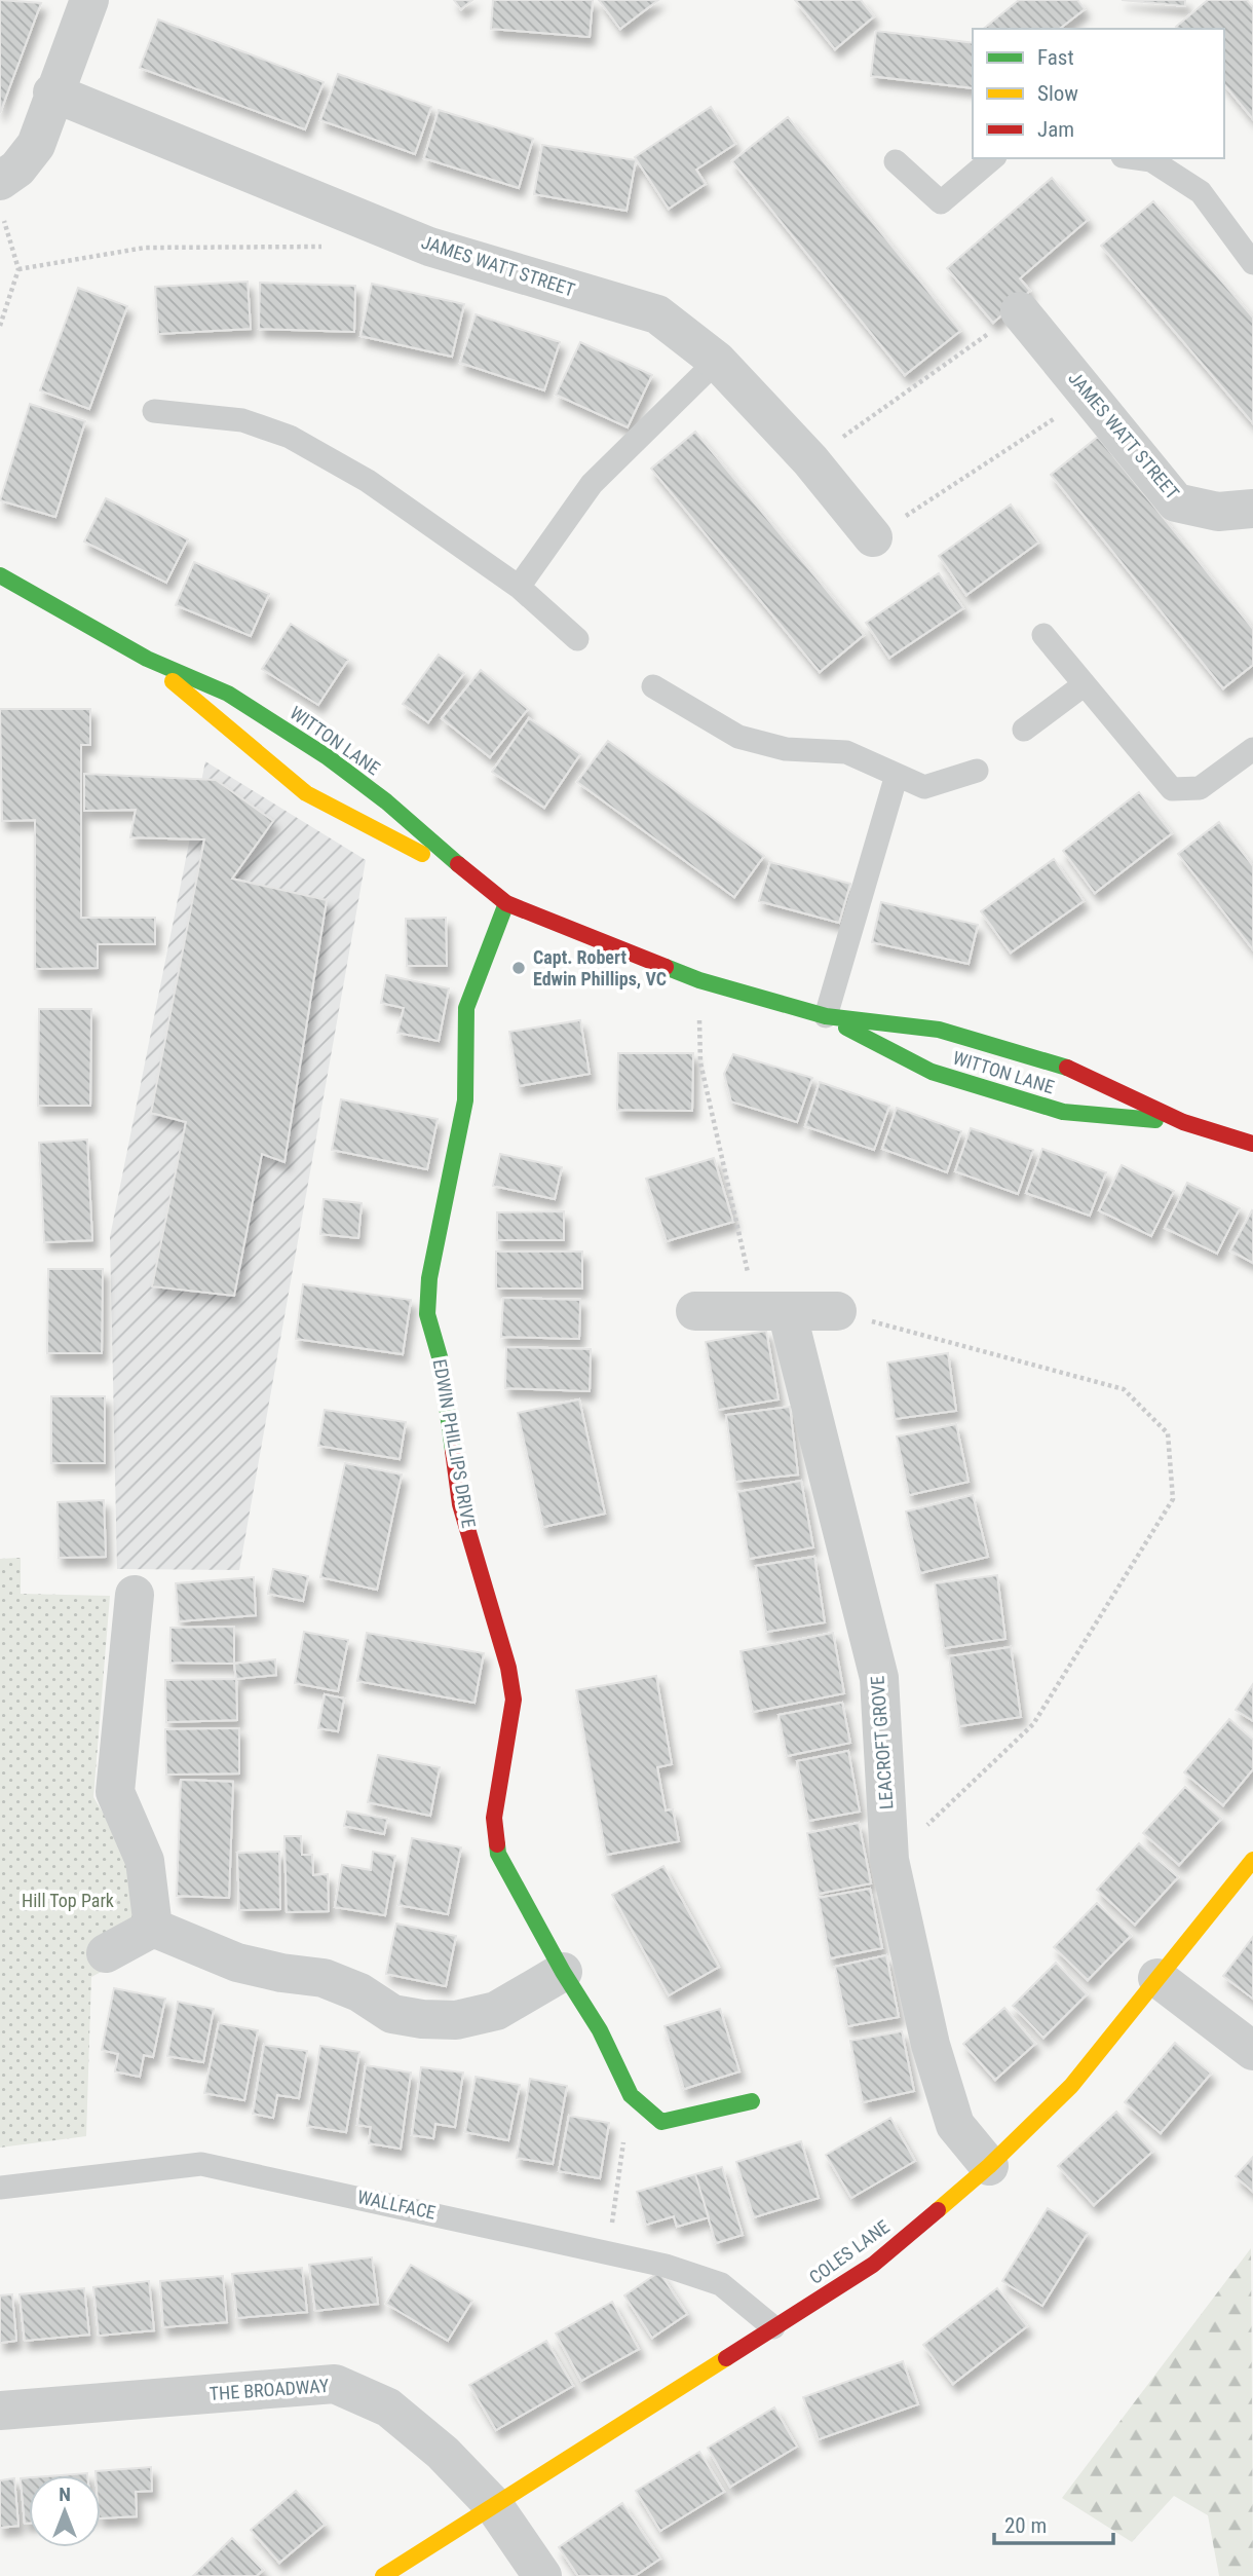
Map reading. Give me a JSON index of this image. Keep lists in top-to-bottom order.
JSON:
{
  "streets": {
    "street": [
      "JAMES WATT STREET",
      "WITTON LANE",
      "EDWIN PHILLIPS DRIVE",
      "LEACROFT GROVE",
      "COLES LANE",
      "THE BROADWAY"
    ],
    "lane": ["WALLFACE"]
  },
  "crossings": [
    ["WITTON LANE", "EDWIN PHILLIPS DRIVE"],
    ["LEACROFT GROVE", "COLES LANE"],
    ["WALLFACE", "COLES LANE"],
    ["COLES LANE", "THE BROADWAY"]
  ],
  "parks": ["Hill Top Park"],
  "places": ["Capt. Robert Edwin Phillips, VC"],
  "legend": ["Fast", "Slow", "Jam"],
  "scale_bar": "20 m",
  "north": "top"
}
